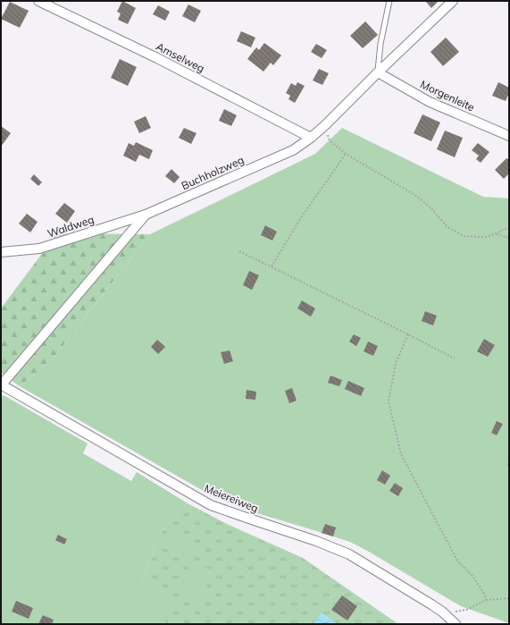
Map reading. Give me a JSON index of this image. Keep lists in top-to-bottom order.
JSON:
{
  "streets": {
    "street": [
      "Amselweg",
      "Morgenleite",
      "Buchholzweg",
      "Waldweg",
      "Meiereiweg"
    ]
  },
  "crossings": [
    ["Amselweg", "Buchholzweg"],
    ["Morgenleite", "Buchholzweg"],
    ["Buchholzweg", "Waldweg"],
    ["Buchholzweg", "Meiereiweg"]
  ]
}
